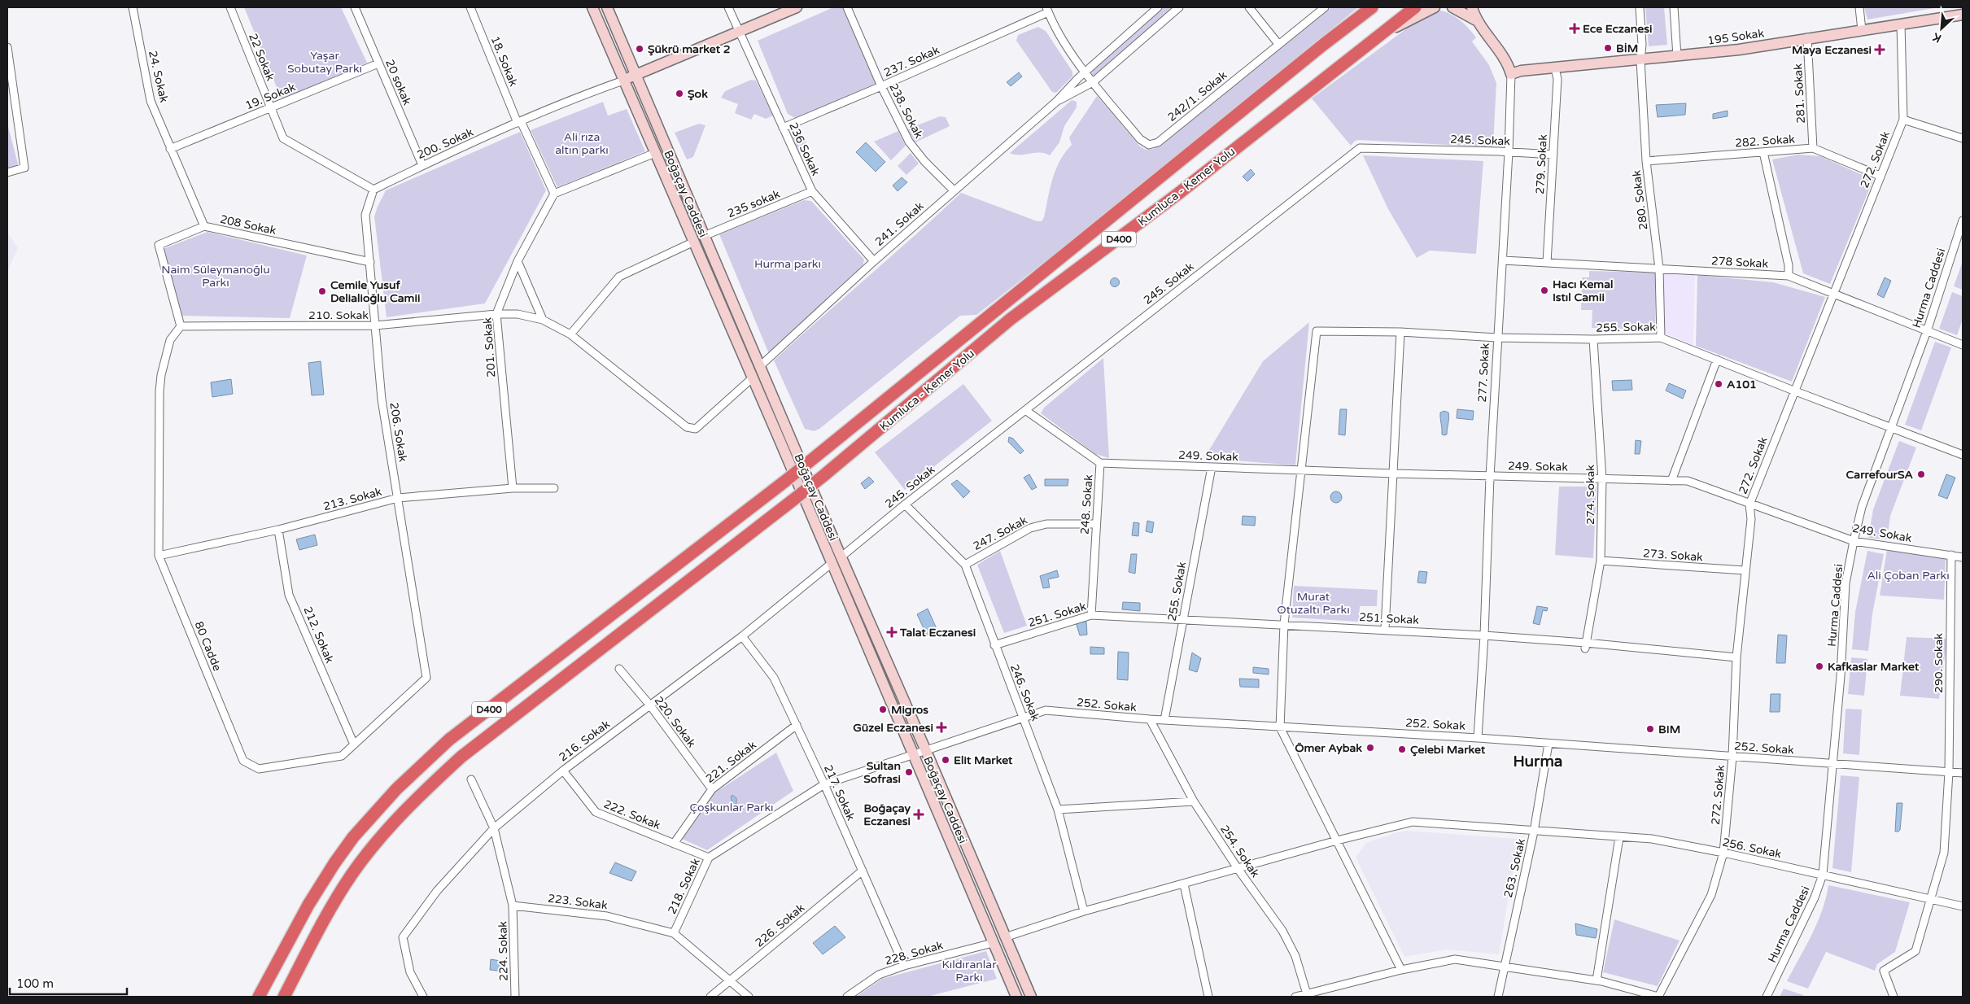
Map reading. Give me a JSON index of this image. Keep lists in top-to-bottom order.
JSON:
{
  "streets": {
    "highway": ["Kumluca - Kemer Yolu", "D400"],
    "main road": ["195 Sokak", "Boğaçay Caddesi", "277. Sokak"],
    "street": [
      "22 Sokak",
      "18. Sokak",
      "237. Sokak",
      "24. Sokak",
      "20 sokak",
      "281. Sokak",
      "19. Sokak",
      "242/1. Sokak",
      "238. Sokak",
      "245. Sokak",
      "282. Sokak",
      "200. Sokak",
      "236 Sokak",
      "272. Sokak",
      "279. Sokak",
      "280. Sokak",
      "235 sokak",
      "241. Sokak",
      "208 Sokak",
      "278 Sokak",
      "Hurma Caddesi",
      "210. Sokak",
      "255. Sokak",
      "201. Sokak",
      "206. Sokak",
      "249. Sokak",
      "274. Sokak",
      "213. Sokak",
      "248. Sokak",
      "247. Sokak",
      "273. Sokak",
      "251. Sokak",
      "212. Sokak",
      "80 Cadde",
      "290. Sokak",
      "246. Sokak",
      "252. Sokak",
      "220. Sokak",
      "216. Sokak",
      "221. Sokak",
      "217. Sokak",
      "222. Sokak",
      "256. Sokak",
      "254. Sokak",
      "263. Sokak",
      "218. Sokak",
      "223. Sokak",
      "226. Sokak",
      "224. Sokak",
      "228. Sokak"
    ]
  },
  "crossings": [
    ["195 Sokak", "281. Sokak"],
    ["195 Sokak", "272. Sokak"],
    ["195 Sokak", "279. Sokak"],
    ["195 Sokak", "280. Sokak"],
    ["195 Sokak", "277. Sokak"],
    ["22 Sokak", "19. Sokak"],
    ["22 Sokak", "200. Sokak"],
    ["22 Sokak", "206. Sokak"],
    ["18. Sokak", "200. Sokak"],
    ["18. Sokak", "201. Sokak"],
    ["237. Sokak", "238. Sokak"],
    ["237. Sokak", "236 Sokak"],
    ["24. Sokak", "19. Sokak"],
    ["24. Sokak", "208 Sokak"],
    ["20 sokak", "19. Sokak"],
    ["20 sokak", "200. Sokak"],
    ["281. Sokak", "282. Sokak"],
    ["19. Sokak", "208 Sokak"],
    ["242/1. Sokak", "241. Sokak"],
    ["238. Sokak", "241. Sokak"],
    ["245. Sokak", "279. Sokak"],
    ["245. Sokak", "Boğaçay Caddesi"],
    ["245. Sokak", "277. Sokak"],
    ["245. Sokak", "248. Sokak"],
    ["245. Sokak", "246. Sokak"],
    ["282. Sokak", "272. Sokak"],
    ["282. Sokak", "280. Sokak"],
    ["200. Sokak", "Boğaçay Caddesi"],
    ["200. Sokak", "206. Sokak"],
    ["236 Sokak", "235 sokak"],
    ["236 Sokak", "241. Sokak"],
    ["272. Sokak", "278 Sokak"],
    ["272. Sokak", "255. Sokak"],
    ["272. Sokak", "249. Sokak"],
    ["272. Sokak", "273. Sokak"],
    ["272. Sokak", "251. Sokak"],
    ["272. Sokak", "252. Sokak"],
    ["272. Sokak", "256. Sokak"],
    ["279. Sokak", "278 Sokak"],
    ["Boğaçay Caddesi", "235 sokak"],
    ["Boğaçay Caddesi", "241. Sokak"],
    ["Boğaçay Caddesi", "210. Sokak"],
    ["Boğaçay Caddesi", "252. Sokak"],
    ["Boğaçay Caddesi", "216. Sokak"],
    ["Boğaçay Caddesi", "256. Sokak"],
    ["Boğaçay Caddesi", "218. Sokak"],
    ["Boğaçay Caddesi", "228. Sokak"],
    ["280. Sokak", "278 Sokak"],
    ["280. Sokak", "255. Sokak"],
    ["208 Sokak", "206. Sokak"],
    ["278 Sokak", "Hurma Caddesi"],
    ["278 Sokak", "277. Sokak"],
    ["Hurma Caddesi", "255. Sokak"],
    ["Hurma Caddesi", "249. Sokak"],
    ["Hurma Caddesi", "252. Sokak"],
    ["Hurma Caddesi", "256. Sokak"],
    ["210. Sokak", "201. Sokak"],
    ["210. Sokak", "206. Sokak"],
    ["210. Sokak", "80 Cadde"],
    ["255. Sokak", "277. Sokak"],
    ["255. Sokak", "249. Sokak"],
    ["255. Sokak", "274. Sokak"],
    ["255. Sokak", "251. Sokak"],
    ["255. Sokak", "252. Sokak"],
    ["201. Sokak", "213. Sokak"],
    ["277. Sokak", "249. Sokak"],
    ["277. Sokak", "251. Sokak"],
    ["277. Sokak", "252. Sokak"],
    ["206. Sokak", "213. Sokak"],
    ["206. Sokak", "80 Cadde"],
    ["249. Sokak", "274. Sokak"],
    ["249. Sokak", "248. Sokak"],
    ["249. Sokak", "290. Sokak"],
    ["274. Sokak", "273. Sokak"],
    ["274. Sokak", "251. Sokak"],
    ["213. Sokak", "212. Sokak"],
    ["213. Sokak", "80 Cadde"],
    ["248. Sokak", "247. Sokak"],
    ["248. Sokak", "251. Sokak"],
    ["247. Sokak", "246. Sokak"],
    ["251. Sokak", "246. Sokak"],
    ["212. Sokak", "80 Cadde"],
    ["290. Sokak", "252. Sokak"],
    ["290. Sokak", "256. Sokak"],
    ["246. Sokak", "252. Sokak"],
    ["246. Sokak", "256. Sokak"],
    ["252. Sokak", "254. Sokak"],
    ["252. Sokak", "263. Sokak"],
    ["252. Sokak", "218. Sokak"],
    ["220. Sokak", "216. Sokak"],
    ["220. Sokak", "221. Sokak"],
    ["216. Sokak", "217. Sokak"],
    ["216. Sokak", "222. Sokak"],
    ["221. Sokak", "217. Sokak"],
    ["221. Sokak", "222. Sokak"],
    ["217. Sokak", "218. Sokak"],
    ["217. Sokak", "226. Sokak"],
    ["217. Sokak", "228. Sokak"],
    ["222. Sokak", "218. Sokak"],
    ["256. Sokak", "254. Sokak"],
    ["256. Sokak", "263. Sokak"],
    ["218. Sokak", "223. Sokak"],
    ["223. Sokak", "226. Sokak"],
    ["223. Sokak", "224. Sokak"]
  ],
  "districts": ["Hurma"],
  "parks": [
    "Yaşar Sobutay Parkı",
    "Ali rıza altın parkı",
    "Hurma parkı",
    "Naim Süleymanoğlu Parkı",
    "Ali Çoban Parkı",
    "Murat Otuzaltı Parkı",
    "Çoşkunlar Parkı",
    "Kıldıranlar Parkı"
  ],
  "places": {
    "health": [
      "Ece Eczanesi",
      "Maya Eczanesi",
      "Talat Eczanesi",
      "Güzel Eczanesi",
      "Boğaçay Eczanesi"
    ],
    "other": [
      "BİM",
      "Şükrü market 2",
      "Şok",
      "Hacı Kemal Istıl Camii",
      "Cemile Yusuf Delialioğlu Camii",
      "A101",
      "CarrefourSA",
      "Kafkaslar Market",
      "Migros",
      "BIM",
      "Ömer Aybak",
      "Çelebi Market",
      "Elit Market",
      "Sultan Sofrasi"
    ]
  },
  "scale_bar": "100 m",
  "north": "bottom left"
}
